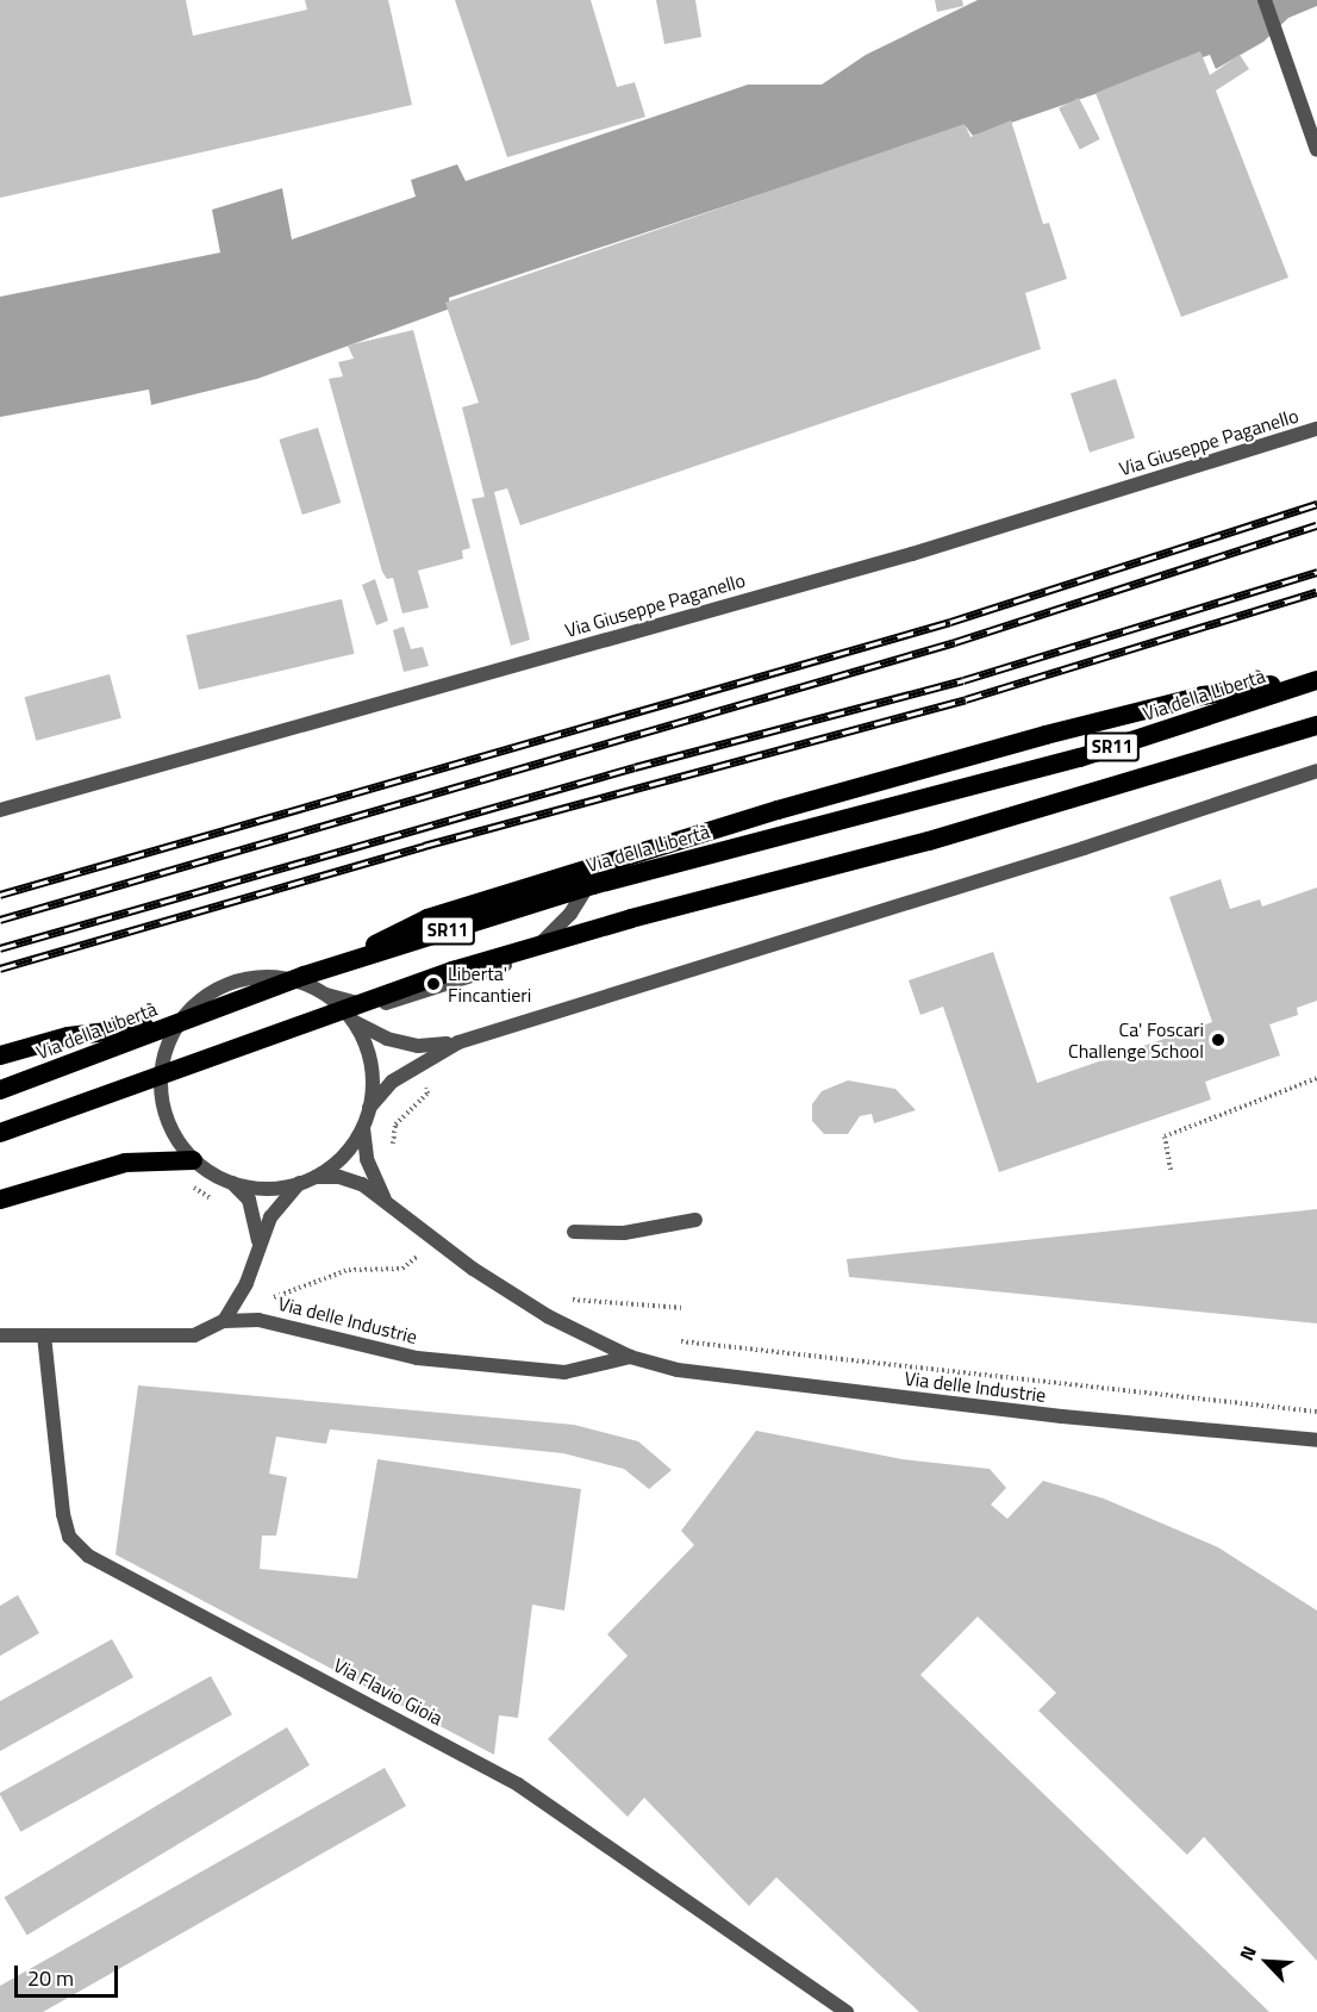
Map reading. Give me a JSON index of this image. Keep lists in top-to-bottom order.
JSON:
{
  "streets": {
    "highway": ["Via della Libertà", "SR11"],
    "street": ["Via Giuseppe Paganello", "Via delle Industrie", "Via Flavio Gioia"]
  },
  "crossings": [
    ["Via delle Industrie", "Via Flavio Gioia"]
  ],
  "places": ["Liberta' Fincantieri", "Ca' Foscari Challenge School"],
  "scale_bar": "20 m",
  "north": "top left"
}
